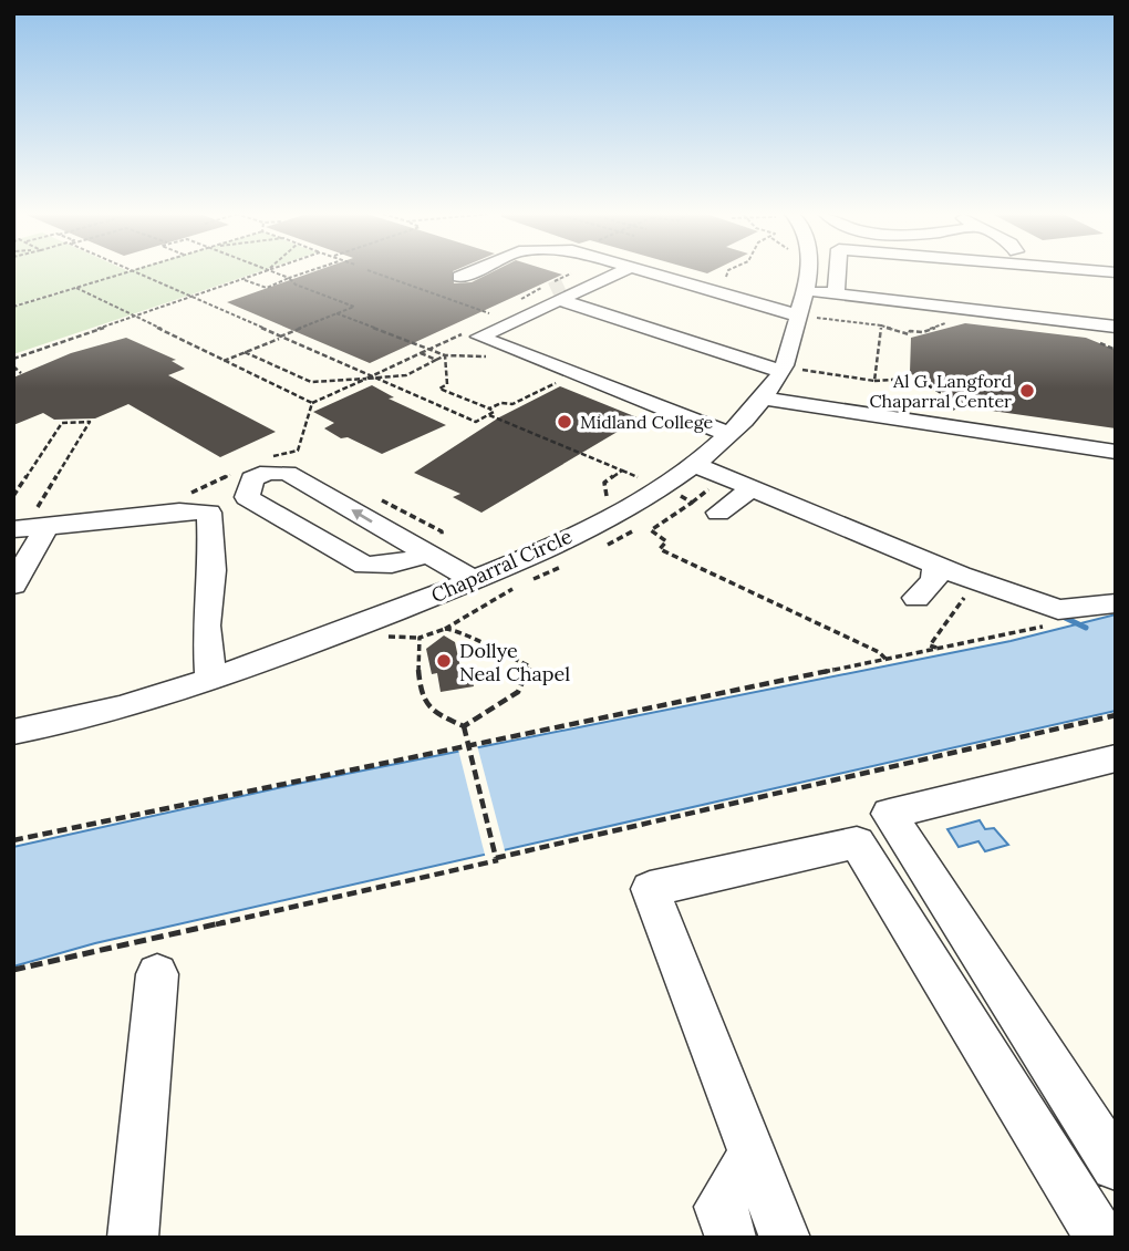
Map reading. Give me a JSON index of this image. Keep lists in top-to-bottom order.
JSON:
{
  "streets": {
    "street": ["Chaparral Circle"]
  },
  "places": ["Al G. Langford Chaparral Center", "Midland College", "Dollye Neal Chapel"]
}
